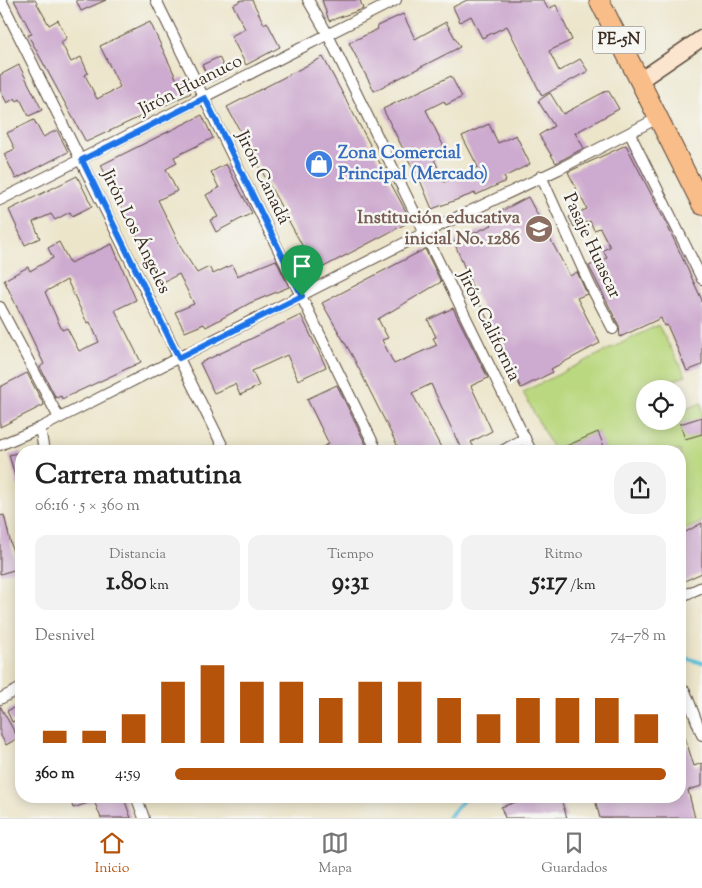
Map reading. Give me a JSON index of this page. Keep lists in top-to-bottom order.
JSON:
{
  "streets": {
    "highway": ["PE-5N"],
    "street": [
      "Jirón Huanuco",
      "Jirón Canadá",
      "Jirón Los Ángeles",
      "Pasaje Huascar",
      "Jirón California"
    ]
  },
  "crossings": [
    ["Jirón Huanuco", "Jirón Canadá"],
    ["Jirón Huanuco", "Jirón Los Ángeles"],
    ["Jirón Huanuco", "Jirón California"]
  ],
  "places": {
    "shop": ["Zona Comercial Principal (Mercado)"],
    "school or university": ["Institución educativa inicial No. 1286"]
  },
  "page": {
    "heading": ["Carrera matutina", "06:16 · 5 × 360 m"],
    "stats": [
      ["Distancia", "1.80 km"],
      ["Tiempo", "9:31"],
      ["Ritmo", "5:17 /km"]
    ],
    "chart": ["Desnivel", "74–78 m"],
    "list": [
      {
        "name": "360 m",
        "note": "4:59"
      }
    ],
    "tabs": ["Inicio", "Mapa", "Guardados"]
  }
}
